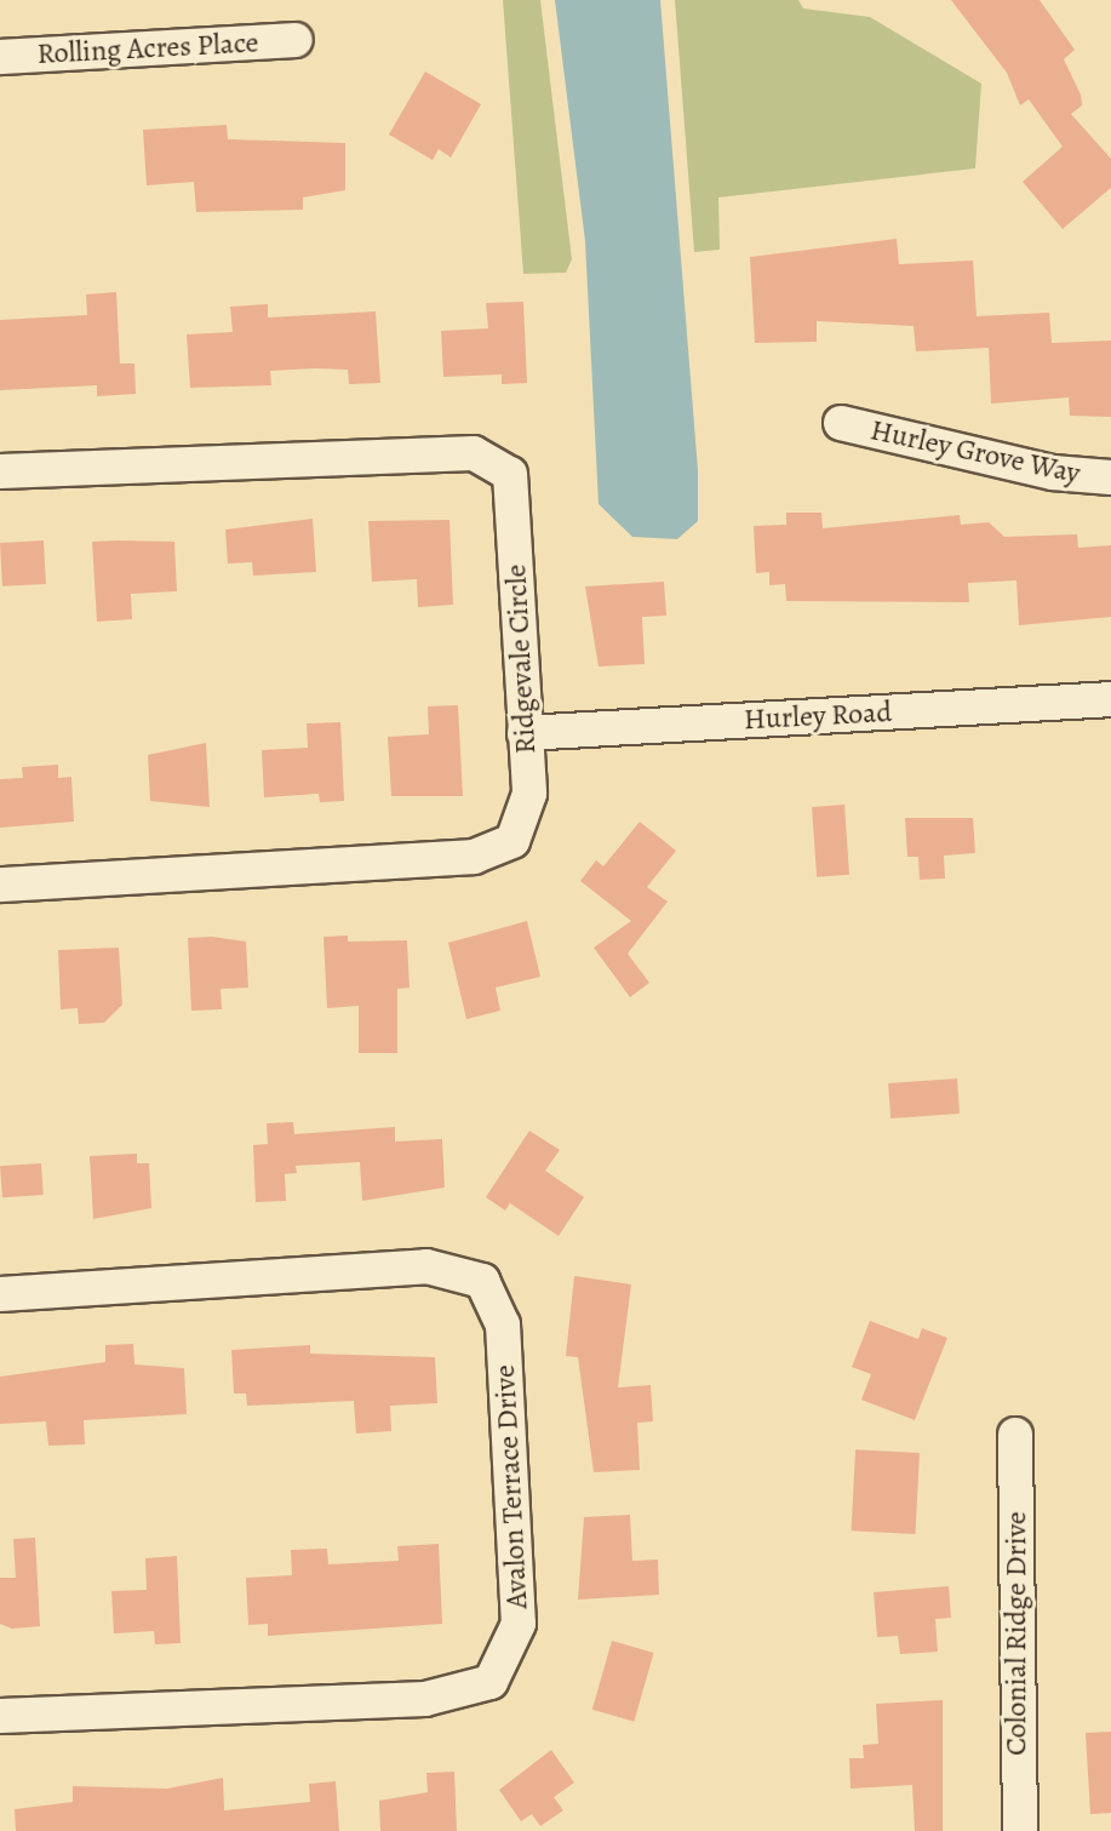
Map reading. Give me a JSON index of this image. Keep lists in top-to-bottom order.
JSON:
{
  "streets": {
    "street": [
      "Rolling Acres Place",
      "Hurley Grove Way",
      "Ridgevale Circle",
      "Hurley Road",
      "Avalon Terrace Drive",
      "Colonial Ridge Drive"
    ]
  },
  "crossings": [
    ["Ridgevale Circle", "Hurley Road"]
  ]
}
